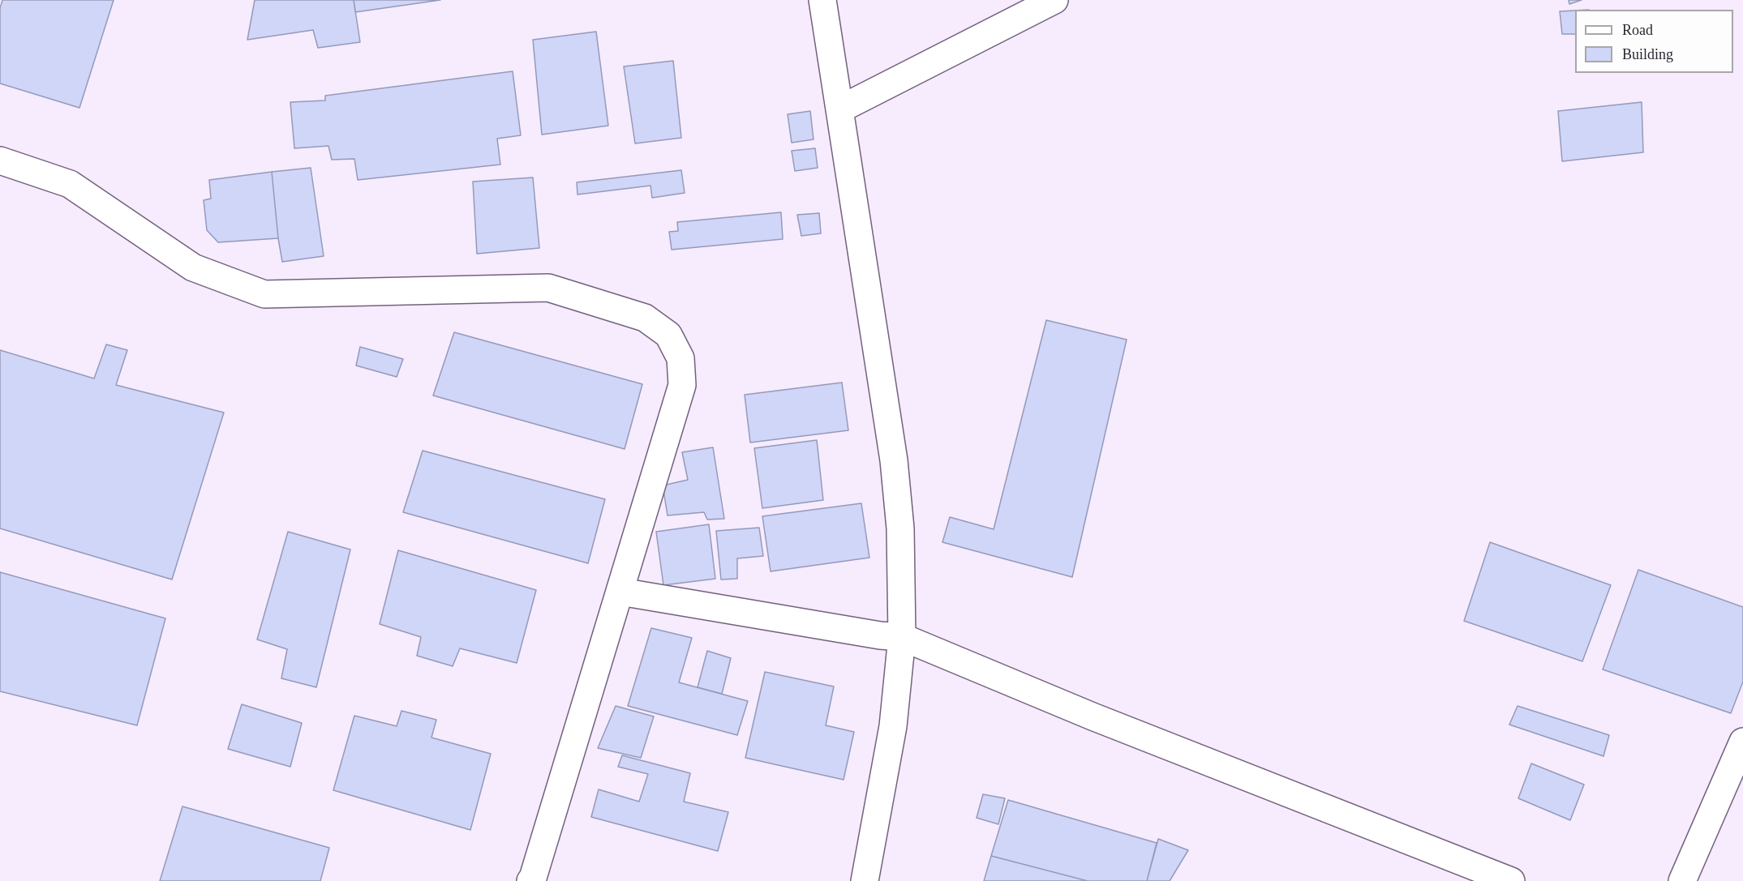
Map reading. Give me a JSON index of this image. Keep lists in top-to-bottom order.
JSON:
{
  "legend": ["Road", "Building"]
}
